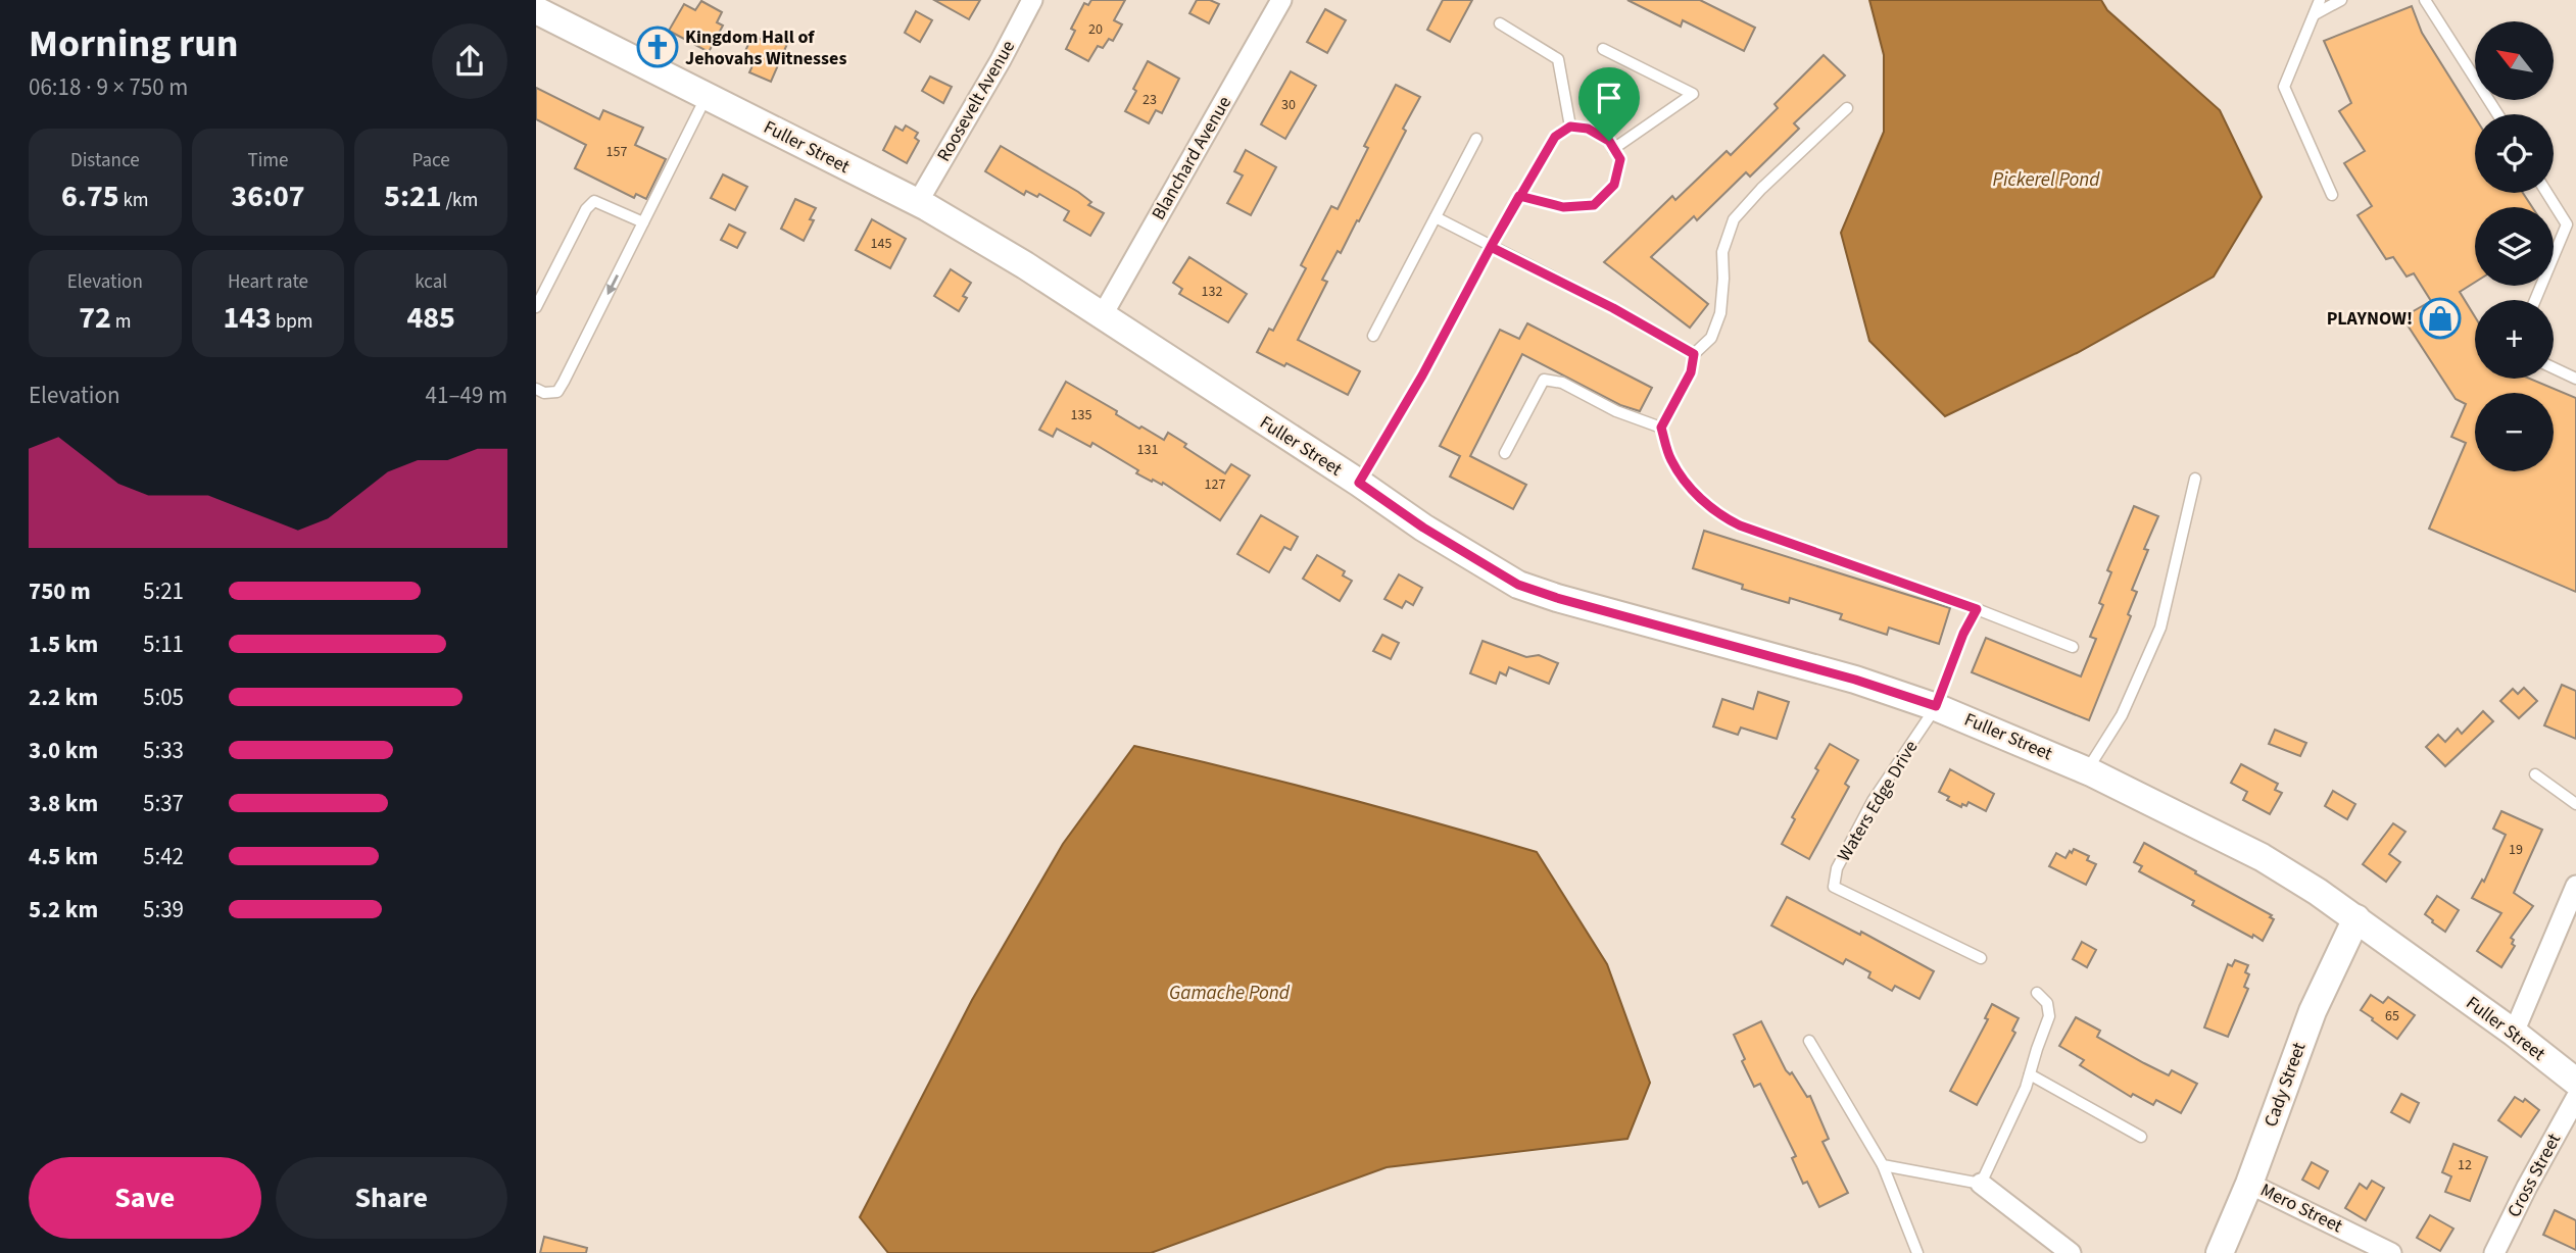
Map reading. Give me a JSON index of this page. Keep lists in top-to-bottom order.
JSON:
{
  "streets": {
    "street": [
      "Roosevelt Avenue",
      "Fuller Street",
      "Blanchard Avenue",
      "Cady Street",
      "Cross Street",
      "Mero Street"
    ],
    "lane": ["Waters Edge Drive"]
  },
  "crossings": [
    ["Roosevelt Avenue", "Fuller Street"],
    ["Fuller Street", "Blanchard Avenue"],
    ["Fuller Street", "Waters Edge Drive"],
    ["Fuller Street", "Cady Street"],
    ["Cady Street", "Mero Street"]
  ],
  "water": ["Pickerel Pond", "Gamache Pond"],
  "places": {
    "church": ["Kingdom Hall of Jehovahs Witnesses"],
    "shop": ["PLAYNOW!"]
  },
  "house_numbers": [
    "20",
    "23",
    "30",
    "157",
    "145",
    "132",
    "135",
    "131",
    "127",
    "19",
    "65",
    "12"
  ],
  "north": "top left",
  "page": {
    "heading": ["Morning run", "06:18 · 9 × 750 m"],
    "map_buttons": ["+", "−"],
    "stats": [
      ["Distance", "6.75 km"],
      ["Time", "36:07"],
      ["Pace", "5:21 /km"],
      ["Elevation", "72 m"],
      ["Heart rate", "143 bpm"],
      ["kcal", "485"]
    ],
    "chart": ["Elevation", "41–49 m"],
    "list": [
      {
        "name": "750 m",
        "note": "5:21"
      },
      {
        "name": "1.5 km",
        "note": "5:11"
      },
      {
        "name": "2.2 km",
        "note": "5:05"
      },
      {
        "name": "3.0 km",
        "note": "5:33"
      },
      {
        "name": "3.8 km",
        "note": "5:37"
      },
      {
        "name": "4.5 km",
        "note": "5:42"
      },
      {
        "name": "5.2 km",
        "note": "5:39"
      }
    ],
    "buttons": ["Save", "Share"]
  }
}
